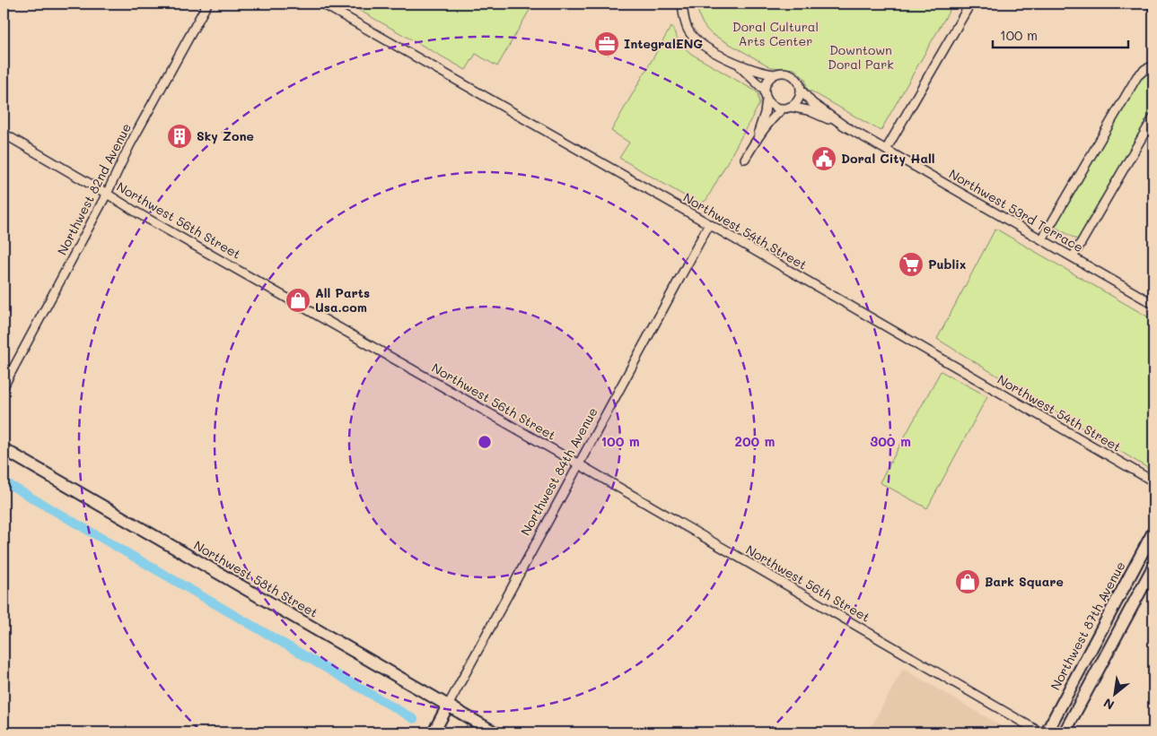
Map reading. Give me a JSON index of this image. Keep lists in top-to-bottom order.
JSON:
{
  "streets": {
    "main road": ["Northwest 84th Avenue", "Northwest 58th Street", "Northwest 87th Avenue"],
    "street": [
      "Northwest 82nd Avenue",
      "Northwest 53rd Terrace",
      "Northwest 56th Street",
      "Northwest 54th Street"
    ]
  },
  "crossings": [
    ["Northwest 82nd Avenue", "Northwest 56th Street"],
    ["Northwest 56th Street", "Northwest 84th Avenue"],
    ["Northwest 54th Street", "Northwest 84th Avenue"],
    ["Northwest 84th Avenue", "Northwest 58th Street"]
  ],
  "parks": ["Doral Cultural Arts Center", "Downtown Doral Park"],
  "places": {
    "office": ["IntegralENG"],
    "building": ["Sky Zone"],
    "public building": ["Doral City Hall"],
    "supermarket": ["Publix"],
    "shop": ["All Parts Usa.com", "Bark Square"]
  },
  "scale_bar": "100 m",
  "north": "bottom left",
  "rings": ["100 m", "200 m", "300 m"]
}
